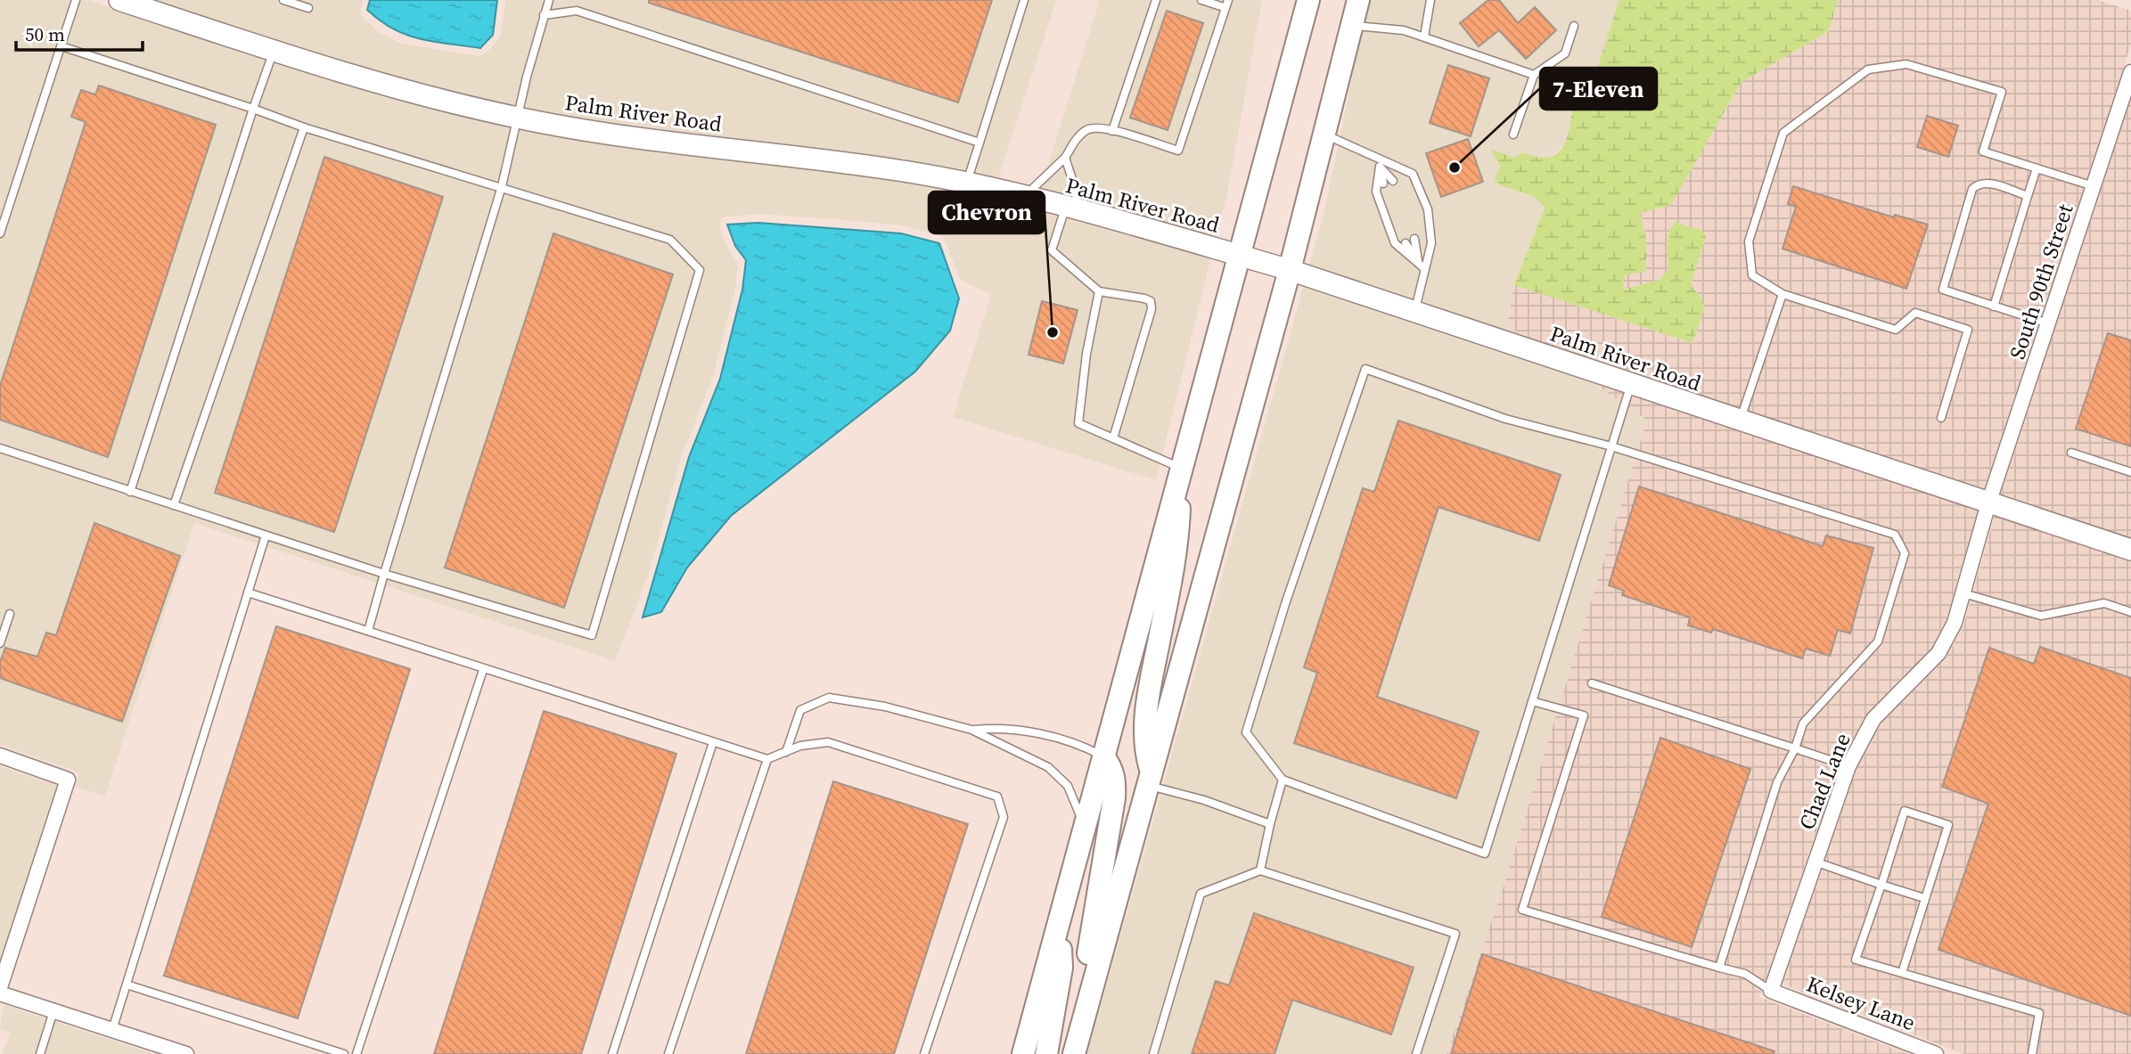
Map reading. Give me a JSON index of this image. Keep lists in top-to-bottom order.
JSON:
{
  "streets": {
    "street": [
      "Palm River Road",
      "South 90th Street",
      "Chad Lane",
      "Kelsey Lane"
    ]
  },
  "crossings": [
    ["Palm River Road", "South 90th Street"],
    ["Palm River Road", "Chad Lane"],
    ["South 90th Street", "Chad Lane"],
    ["Chad Lane", "Kelsey Lane"]
  ],
  "places": ["7-Eleven", "Chevron"],
  "scale_bar": "50 m"
}
